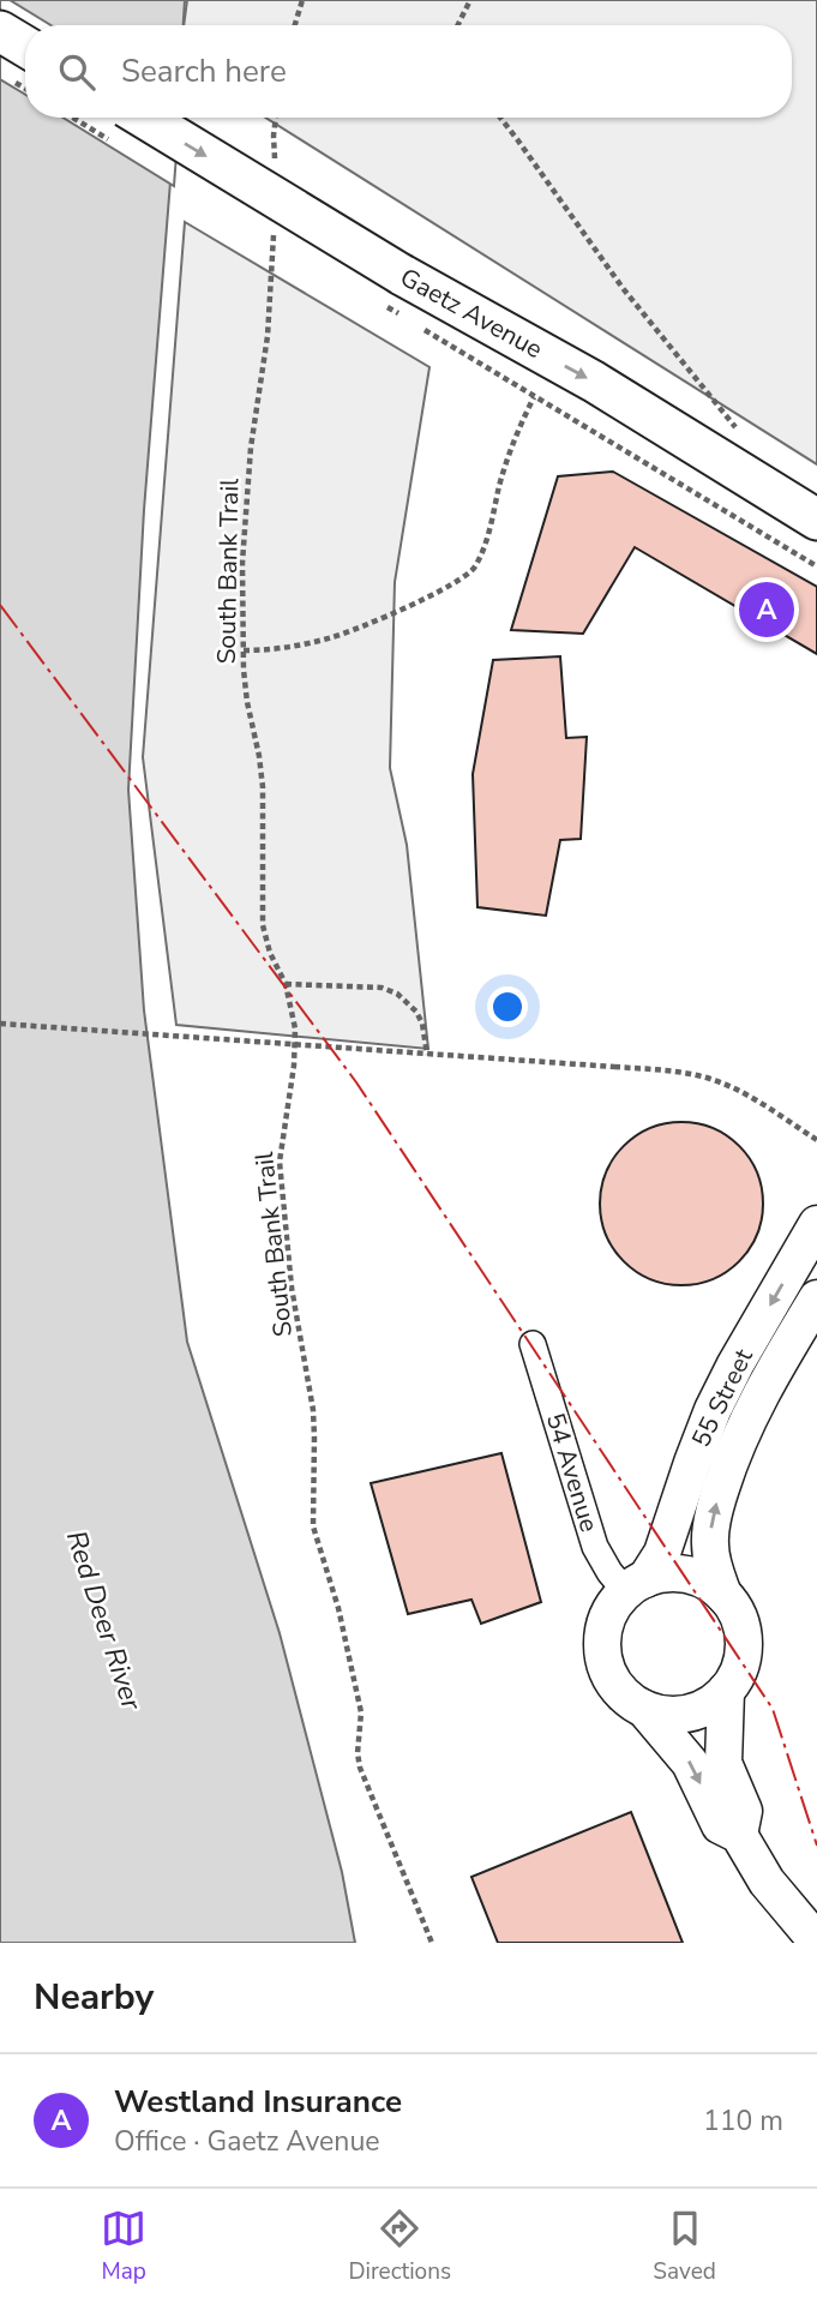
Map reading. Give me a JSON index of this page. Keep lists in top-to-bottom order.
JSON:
{
  "streets": {
    "main road": ["Gaetz Avenue"],
    "street": ["55 Street", "54 Avenue"],
    "path": ["South Bank Trail"]
  },
  "crossings": [
    ["55 Street", "54 Avenue"]
  ],
  "one_way": ["Gaetz Avenue"],
  "water": ["Red Deer River"],
  "page": {
    "search": "Search here",
    "pins": "A",
    "heading": "Nearby",
    "list": [
      {
        "mark": "A",
        "name": "Westland Insurance",
        "note": "Office · Gaetz Avenue",
        "value": "110 m"
      }
    ],
    "nav": ["Map", "Directions", "Saved"]
  }
}
